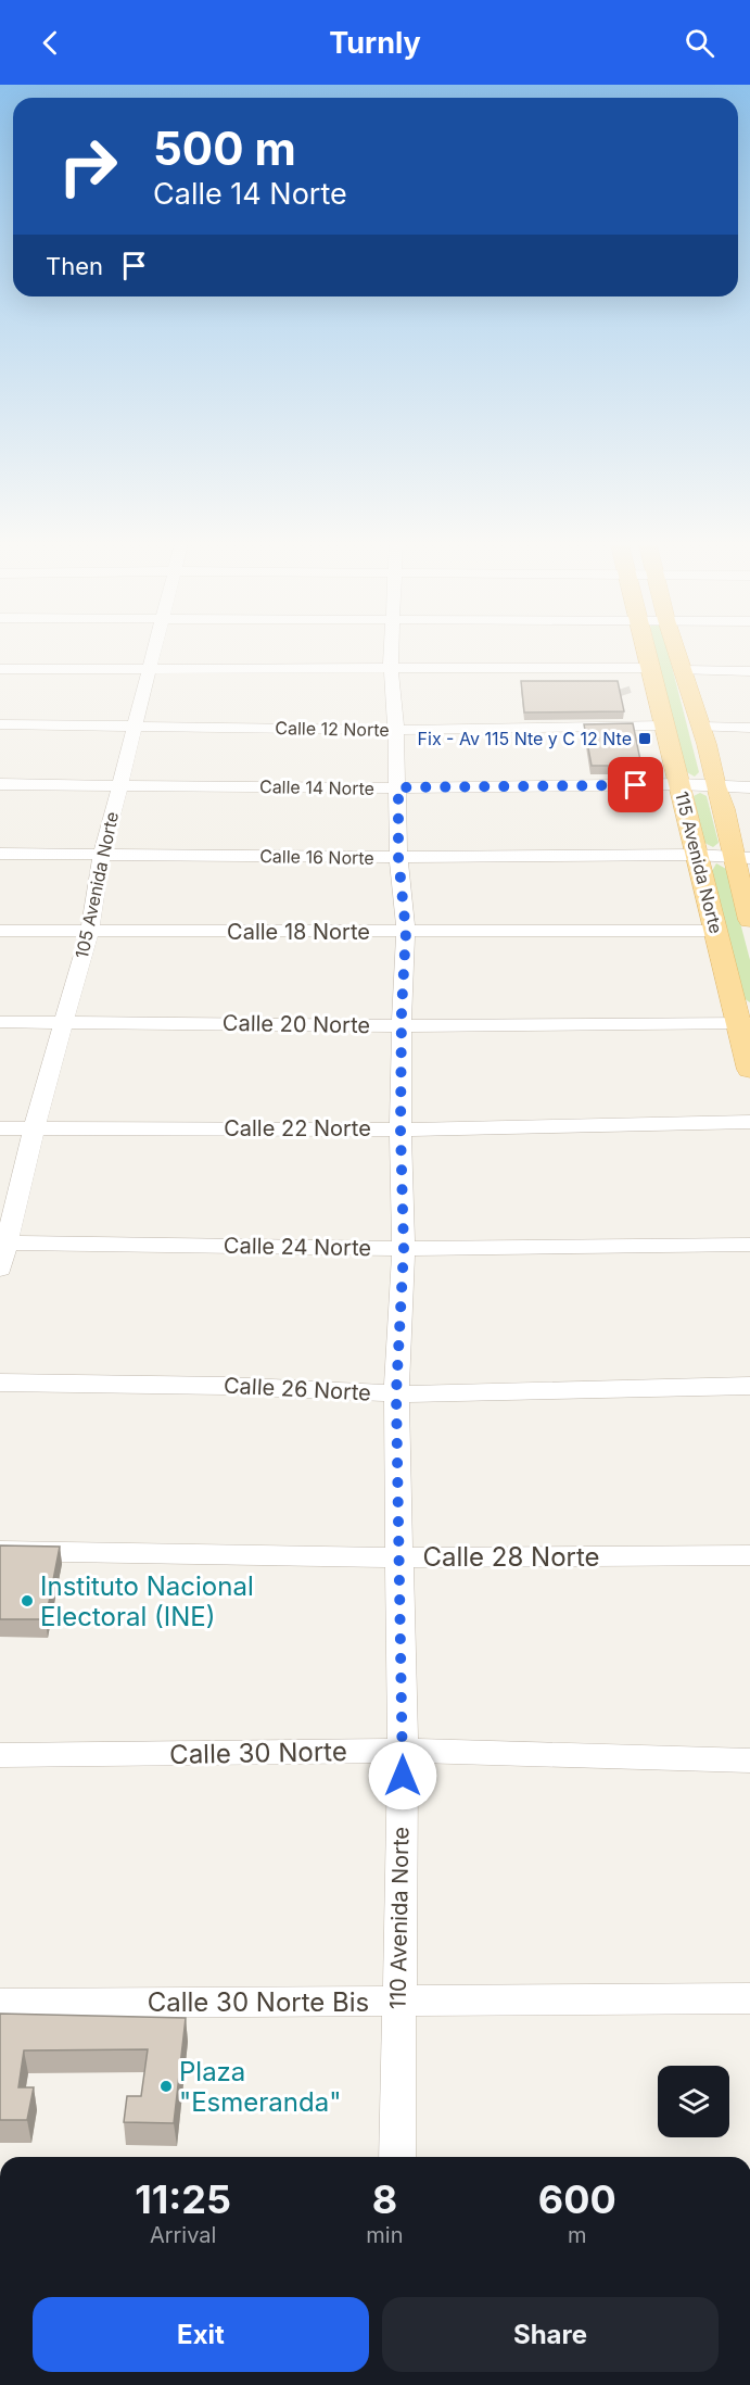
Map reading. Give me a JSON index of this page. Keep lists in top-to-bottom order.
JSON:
{
  "streets": {
    "main road": ["115 Avenida Norte"],
    "street": [
      "Calle 12 Norte",
      "Calle 14 Norte",
      "Calle 16 Norte",
      "105 Avenida Norte",
      "Calle 18 Norte",
      "Calle 20 Norte",
      "Calle 22 Norte",
      "Calle 24 Norte",
      "Calle 26 Norte",
      "Calle 28 Norte",
      "Calle 30 Norte",
      "110 Avenida Norte",
      "Calle 30 Norte Bis"
    ]
  },
  "crossings": [
    ["Calle 12 Norte", "115 Avenida Norte"],
    ["Calle 12 Norte", "105 Avenida Norte"],
    ["Calle 12 Norte", "110 Avenida Norte"],
    ["Calle 14 Norte", "115 Avenida Norte"],
    ["Calle 14 Norte", "105 Avenida Norte"],
    ["Calle 14 Norte", "110 Avenida Norte"],
    ["Calle 16 Norte", "115 Avenida Norte"],
    ["Calle 16 Norte", "105 Avenida Norte"],
    ["Calle 16 Norte", "110 Avenida Norte"],
    ["115 Avenida Norte", "Calle 18 Norte"],
    ["115 Avenida Norte", "Calle 20 Norte"],
    ["105 Avenida Norte", "Calle 18 Norte"],
    ["105 Avenida Norte", "Calle 20 Norte"],
    ["105 Avenida Norte", "Calle 22 Norte"],
    ["105 Avenida Norte", "Calle 24 Norte"],
    ["Calle 18 Norte", "110 Avenida Norte"],
    ["Calle 20 Norte", "110 Avenida Norte"],
    ["Calle 22 Norte", "110 Avenida Norte"],
    ["Calle 24 Norte", "110 Avenida Norte"],
    ["Calle 26 Norte", "110 Avenida Norte"],
    ["Calle 28 Norte", "110 Avenida Norte"],
    ["Calle 30 Norte", "110 Avenida Norte"],
    ["110 Avenida Norte", "Calle 30 Norte Bis"]
  ],
  "places": {
    "transit": ["Fix - Av 115 Nte y C 12 Nte"],
    "other": ["Instituto Nacional Electoral (INE)", "Plaza \"Esmeranda\""]
  },
  "page": {
    "header": "Turnly",
    "turn": ["500 m", "Calle 14 Norte"],
    "then": "Then",
    "eta": [
      "11:25",
      "Arrival",
      "8",
      "min",
      "600",
      "m"
    ],
    "buttons": ["Exit", "Share"]
  }
}
